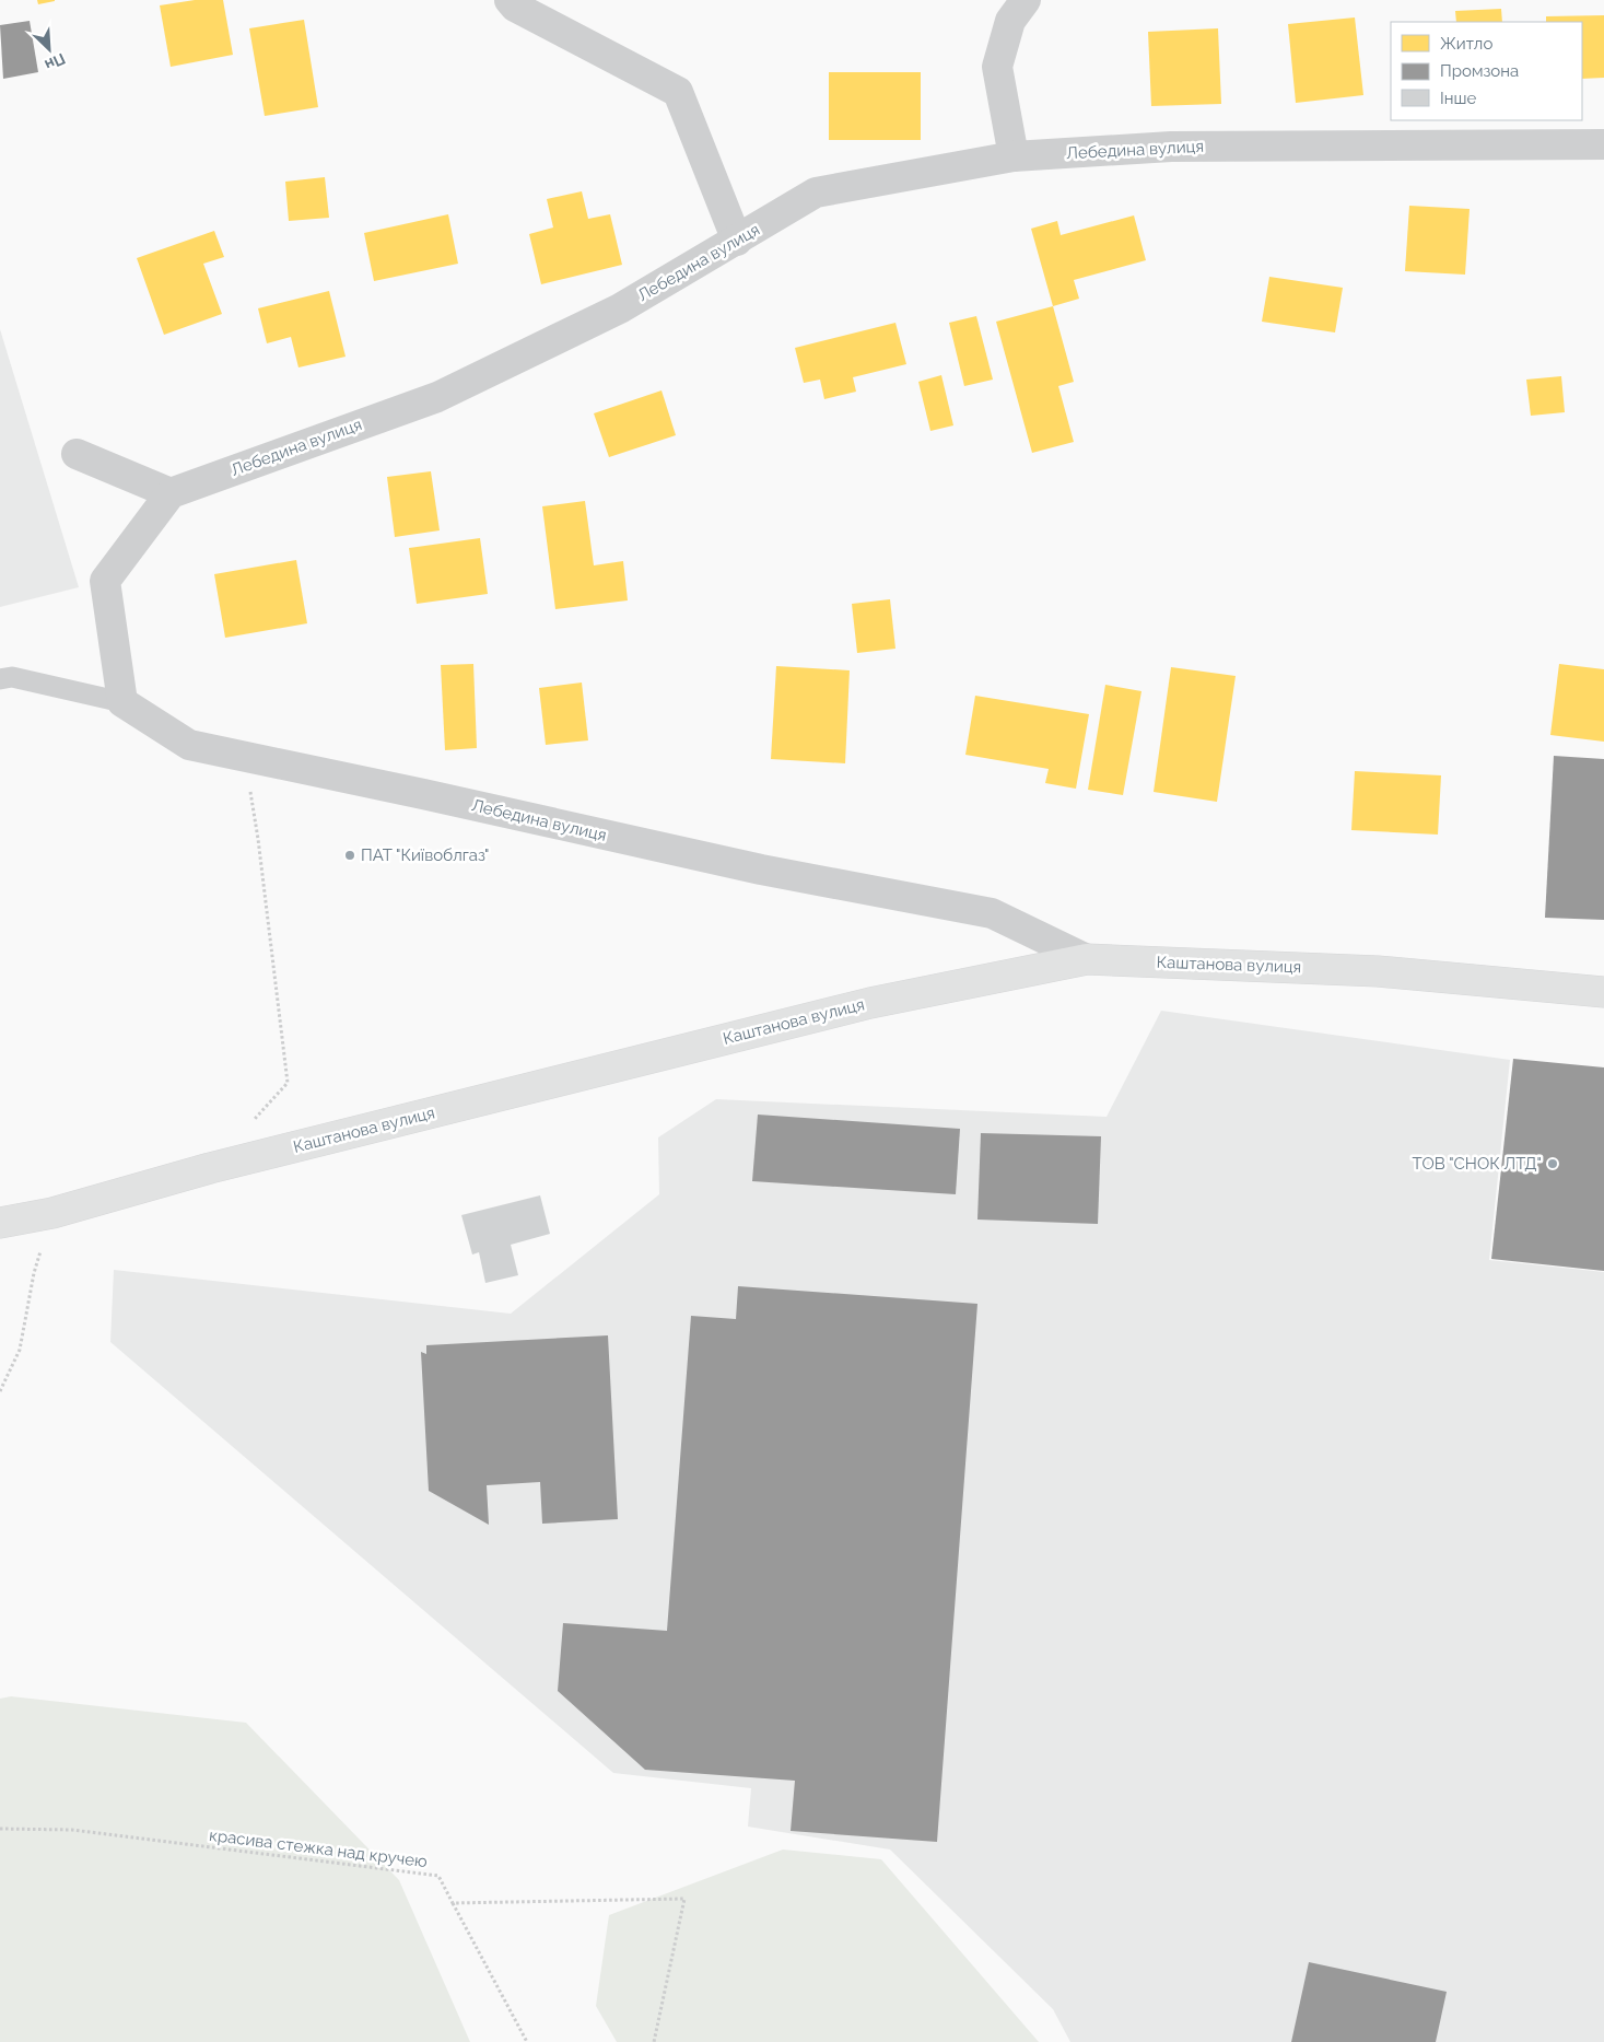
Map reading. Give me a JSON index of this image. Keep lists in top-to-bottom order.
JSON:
{
  "streets": {
    "street": ["Лебедина вулиця", "Каштанова вулиця"],
    "path": ["красива стежка над кручею"]
  },
  "crossings": [
    ["Лебедина вулиця", "Каштанова вулиця"]
  ],
  "places": ["ПАТ \"Київоблгаз\"", "ТОВ \"СНОК ЛТД\""],
  "legend": ["Житло", "Промзона", "Інше"],
  "north": "bottom right"
}
